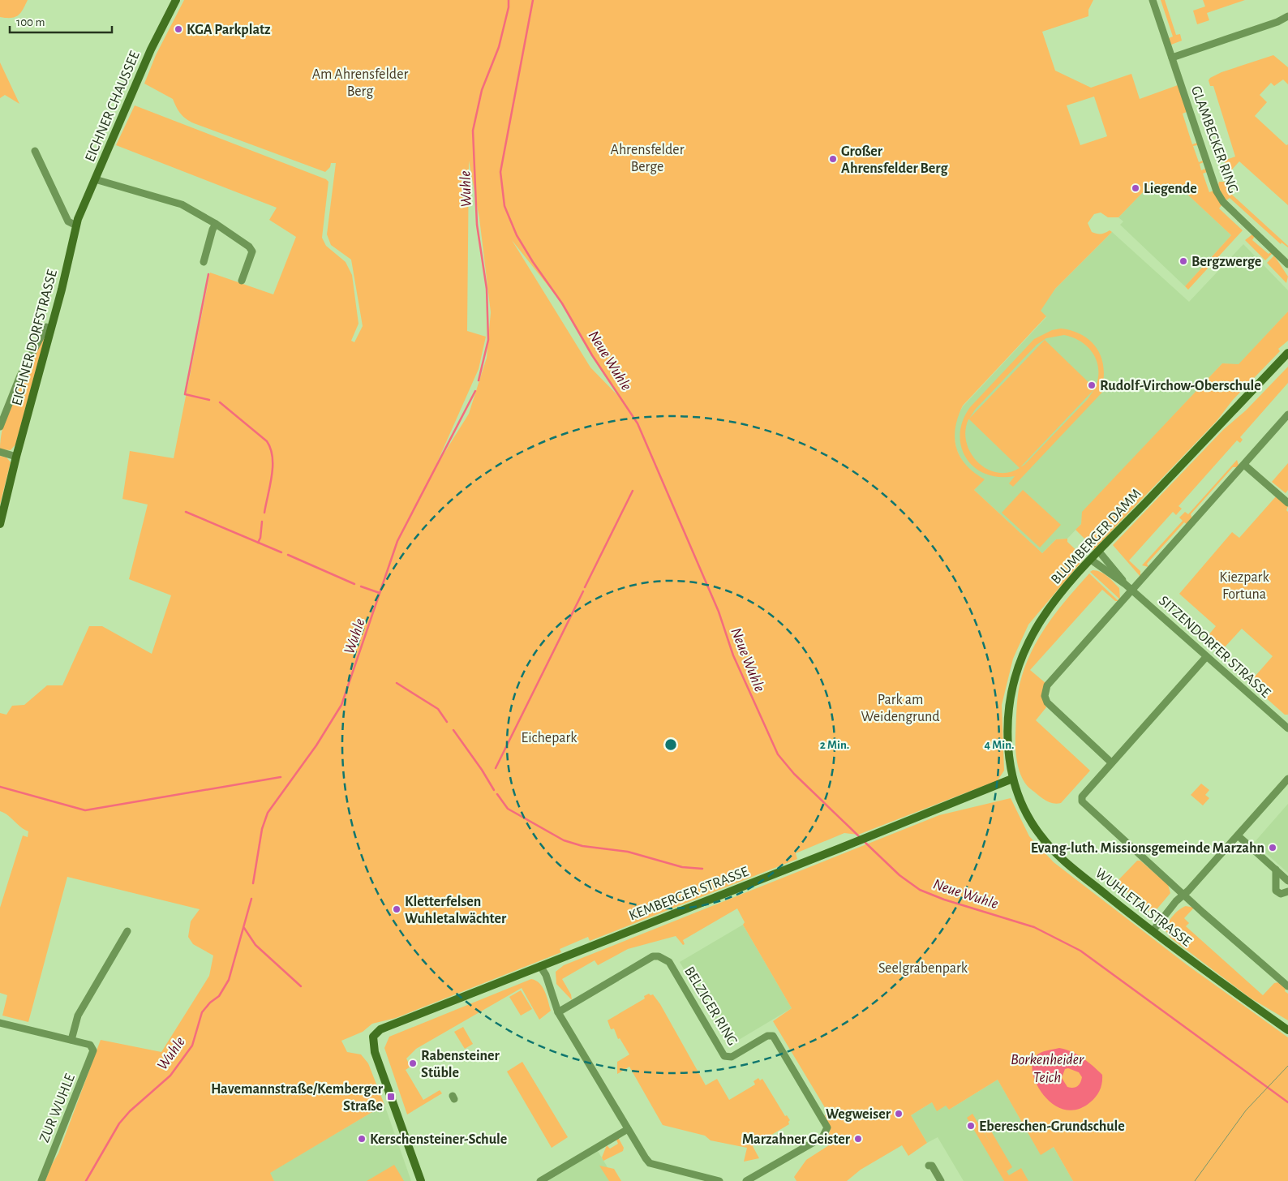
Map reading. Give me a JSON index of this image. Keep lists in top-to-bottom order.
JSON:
{
  "streets": {
    "main road": [
      "EICHNER CHAUSSEE",
      "EICHNER DORFSTRASSE",
      "BLUMBERGER DAMM",
      "KEMBERGER STRASSE",
      "WUHLETALSTRASSE"
    ],
    "street": [
      "GLAMBECKER RING",
      "SITZENDORFER STRASSE",
      "BELZIGER RING",
      "ZUR WUHLE"
    ]
  },
  "crossings": [
    ["EICHNER CHAUSSEE", "EICHNER DORFSTRASSE"],
    ["BLUMBERGER DAMM", "SITZENDORFER STRASSE"],
    ["BLUMBERGER DAMM", "KEMBERGER STRASSE"],
    ["BLUMBERGER DAMM", "WUHLETALSTRASSE"],
    ["KEMBERGER STRASSE", "WUHLETALSTRASSE"]
  ],
  "water": ["Wuhle", "Neue Wuhle", "Borkenheider Teich"],
  "parks": [
    "Am Ahrensfelder Berg",
    "Ahrensfelder Berge",
    "Kiezpark Fortuna",
    "Park am Weidengrund",
    "Eichepark",
    "Seelgrabenpark"
  ],
  "places": {
    "other": [
      "KGA Parkplatz",
      "Großer Ahrensfelder Berg",
      "Liegende",
      "Bergzwerge",
      "Rudolf-Virchow-Oberschule",
      "Evang-luth. Missionsgemeinde Marzahn",
      "Kletterfelsen Wuhletalwächter",
      "Rabensteiner Stüble",
      "Wegweiser",
      "Ebereschen-Grundschule",
      "Kerschensteiner-Schule",
      "Marzahner Geister"
    ],
    "transit": ["Havemannstraße/Kemberger Straße"]
  },
  "scale_bar": "100 m",
  "rings": ["2 Min.", "4 Min."]
}
